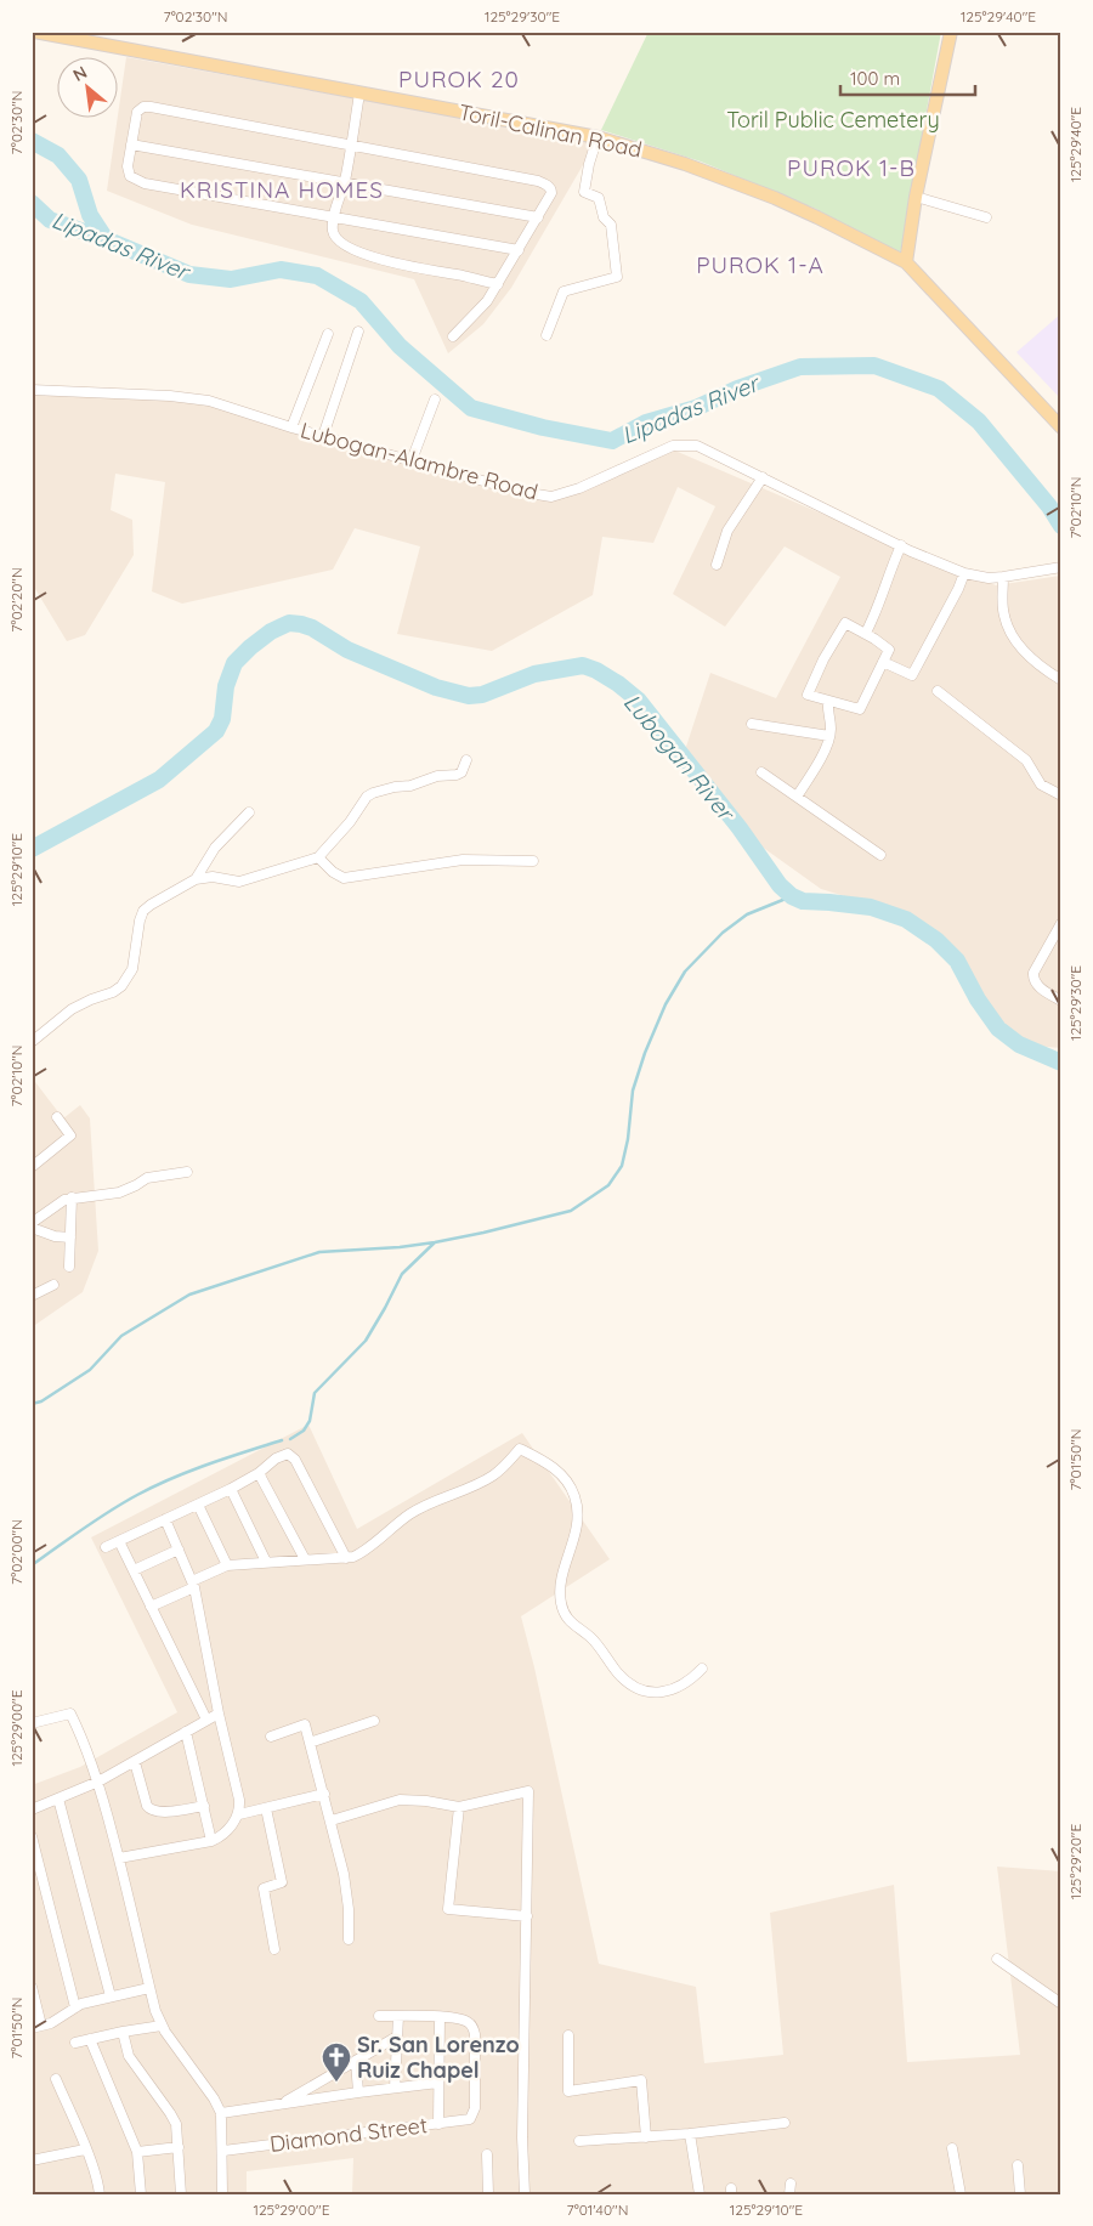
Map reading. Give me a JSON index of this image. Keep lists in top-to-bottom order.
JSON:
{
  "streets": {
    "main road": ["Toril-Calinan Road"],
    "street": ["Lubogan-Alambre Road", "Diamond Street"]
  },
  "districts": [
    "PUROK 20",
    "PUROK 1-B",
    "KRISTINA HOMES",
    "PUROK 1-A"
  ],
  "water": ["Lipadas River", "Lubogan River"],
  "parks": ["Toril Public Cemetery"],
  "places": {
    "church": ["Sr. San Lorenzo Ruiz Chapel"]
  },
  "scale_bar": "100 m",
  "north": "top left",
  "coordinates": [
    "7°02'30\"N",
    "125°29'30\"E",
    "125°29'40\"E",
    "7°02'10\"N",
    "7°02'20\"N",
    "125°29'10\"E",
    "7°01'50\"N",
    "7°02'00\"N",
    "125°29'00\"E",
    "125°29'20\"E",
    "7°01'40\"N"
  ]
}
